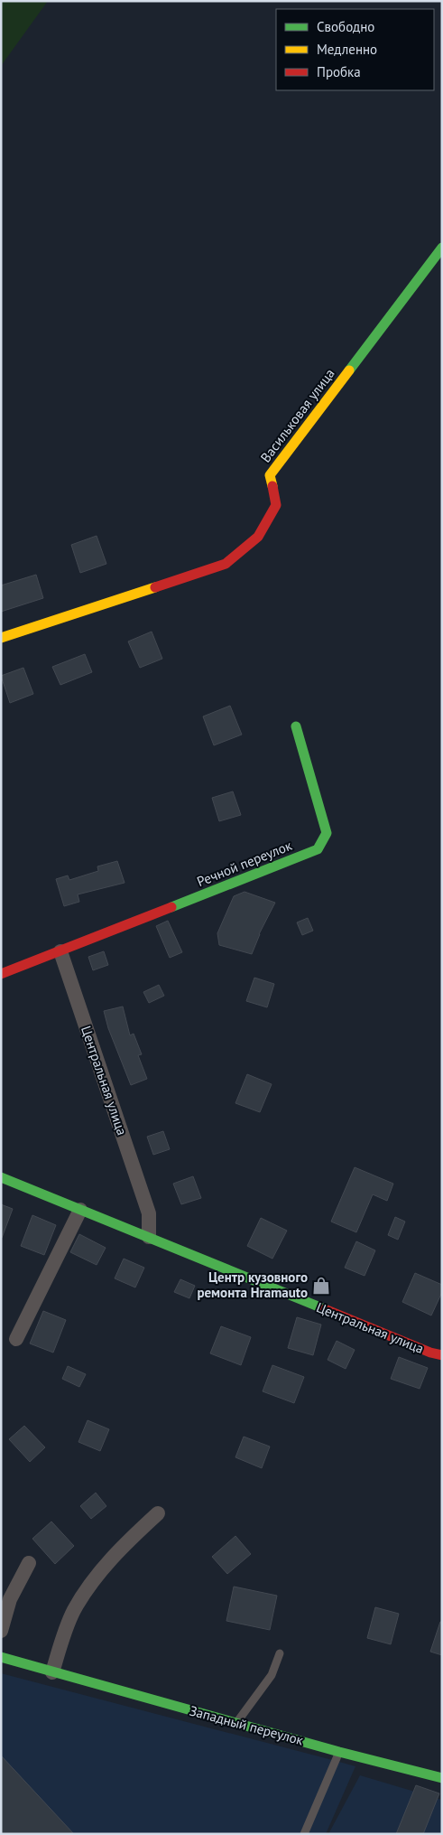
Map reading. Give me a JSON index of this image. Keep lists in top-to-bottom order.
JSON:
{
  "streets": {
    "street": [
      "Васильковая улица",
      "Речной переулок",
      "Центральная улица",
      "Западный переулок"
    ]
  },
  "crossings": [
    ["Речной переулок", "Центральная улица"]
  ],
  "places": {
    "shop": ["Центр кузовного ремонта Hramauto"]
  },
  "legend": ["Свободно", "Медленно", "Пробка"]
}
